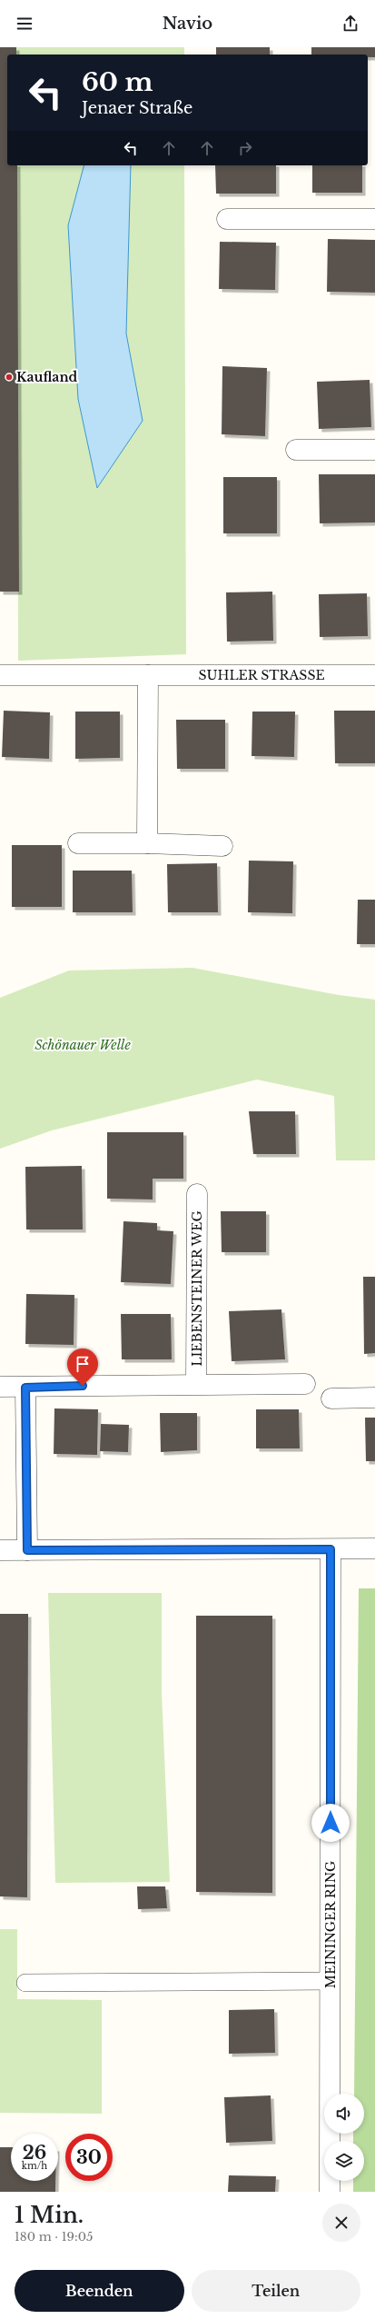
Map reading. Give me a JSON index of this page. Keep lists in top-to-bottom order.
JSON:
{
  "streets": {
    "street": ["SUHLER STRASSE", "LIEBENSTEINER WEG", "MEININGER RING"]
  },
  "parks": ["Schönauer Welle"],
  "places": ["Kaufland"],
  "page": {
    "header": "Navio",
    "turn": ["60 m", "Jenaer Straße"],
    "speed": "26 km/h",
    "limit": "30",
    "heading": ["1 Min.", "180 m · 19:05"],
    "buttons": ["Beenden", "Teilen"]
  }
}
